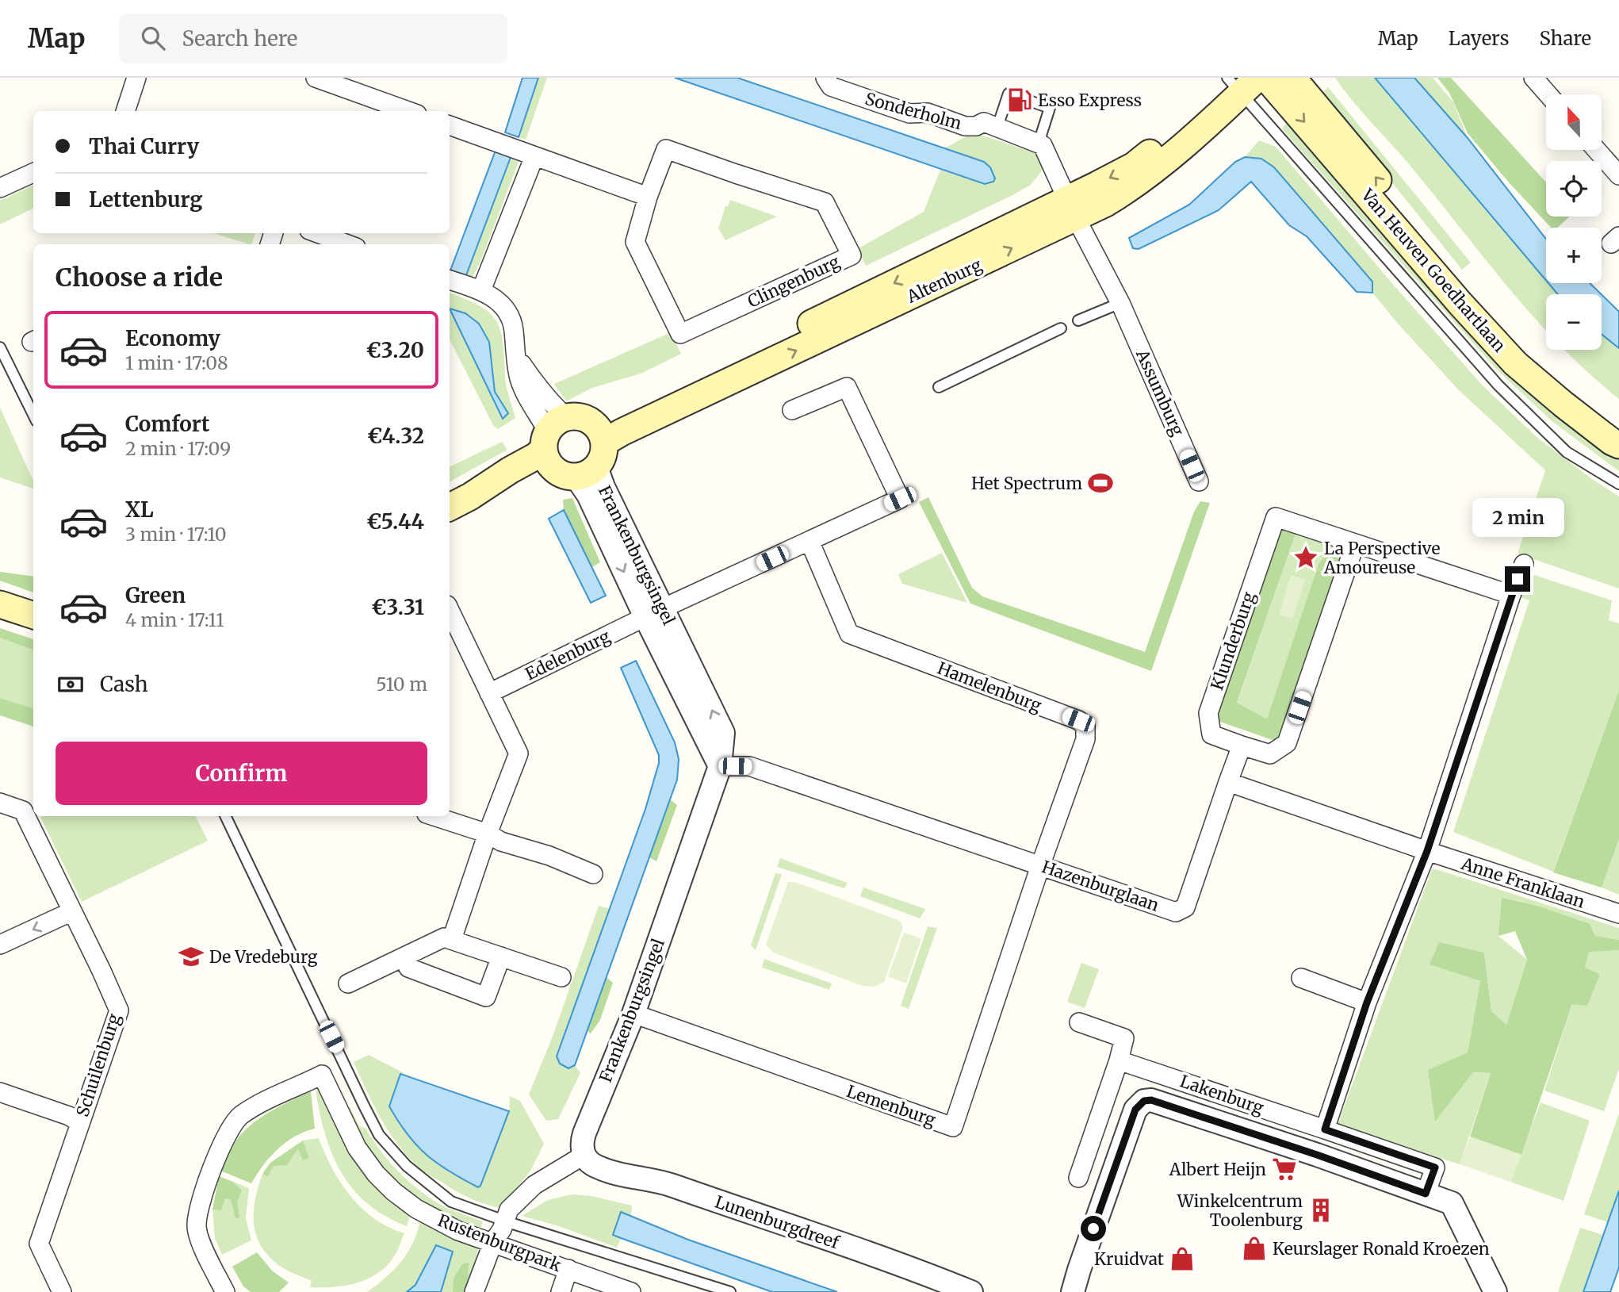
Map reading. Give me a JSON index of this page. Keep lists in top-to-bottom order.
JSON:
{
  "streets": {
    "main road": ["Van Heuven Goedhartlaan", "Altenburg"],
    "street": [
      "Sonderholm",
      "Clingenburg",
      "Assumburg",
      "Frankenburgsingel",
      "Klunderburg",
      "Edelenburg",
      "Hamelenburg",
      "Anne Franklaan",
      "Hazenburglaan",
      "Schuilenburg",
      "Lakenburg",
      "Lemenburg",
      "Lunenburgdreef",
      "Rustenburgpark"
    ]
  },
  "crossings": [
    ["Altenburg", "Assumburg"],
    ["Frankenburgsingel", "Edelenburg"],
    ["Frankenburgsingel", "Hazenburglaan"],
    ["Frankenburgsingel", "Lemenburg"],
    ["Frankenburgsingel", "Lunenburgdreef"],
    ["Edelenburg", "Hamelenburg"],
    ["Hamelenburg", "Hazenburglaan"],
    ["Hamelenburg", "Lemenburg"],
    ["Hazenburglaan", "Lemenburg"]
  ],
  "places": {
    "fuel station": ["Esso Express"],
    "sports": ["Het Spectrum"],
    "place": ["La Perspective Amoureuse"],
    "school or university": ["De Vredeburg"],
    "supermarket": ["Albert Heijn"],
    "building": ["Winkelcentrum Toolenburg"],
    "shop": ["Keurslager Ronald Kroezen", "Kruidvat"]
  },
  "north": "top",
  "page": {
    "header": "Map",
    "search": "Search here",
    "nav": ["Map", "Layers", "Share"],
    "map_buttons": ["+", "−"],
    "banner": ["Thai Curry", "Lettenburg"],
    "heading": "Choose a ride",
    "list": [
      {
        "name": "Economy",
        "note": "1 min · 17:08",
        "value": "€3.20"
      },
      {
        "name": "Comfort",
        "note": "2 min · 17:09",
        "value": "€4.32"
      },
      {
        "name": "XL",
        "note": "3 min · 17:10",
        "value": "€5.44"
      },
      {
        "name": "Green",
        "note": "4 min · 17:11",
        "value": "€3.31"
      }
    ],
    "bubble": "2 min",
    "pay": ["Cash", "510 m"],
    "buttons": "Confirm"
  }
}
